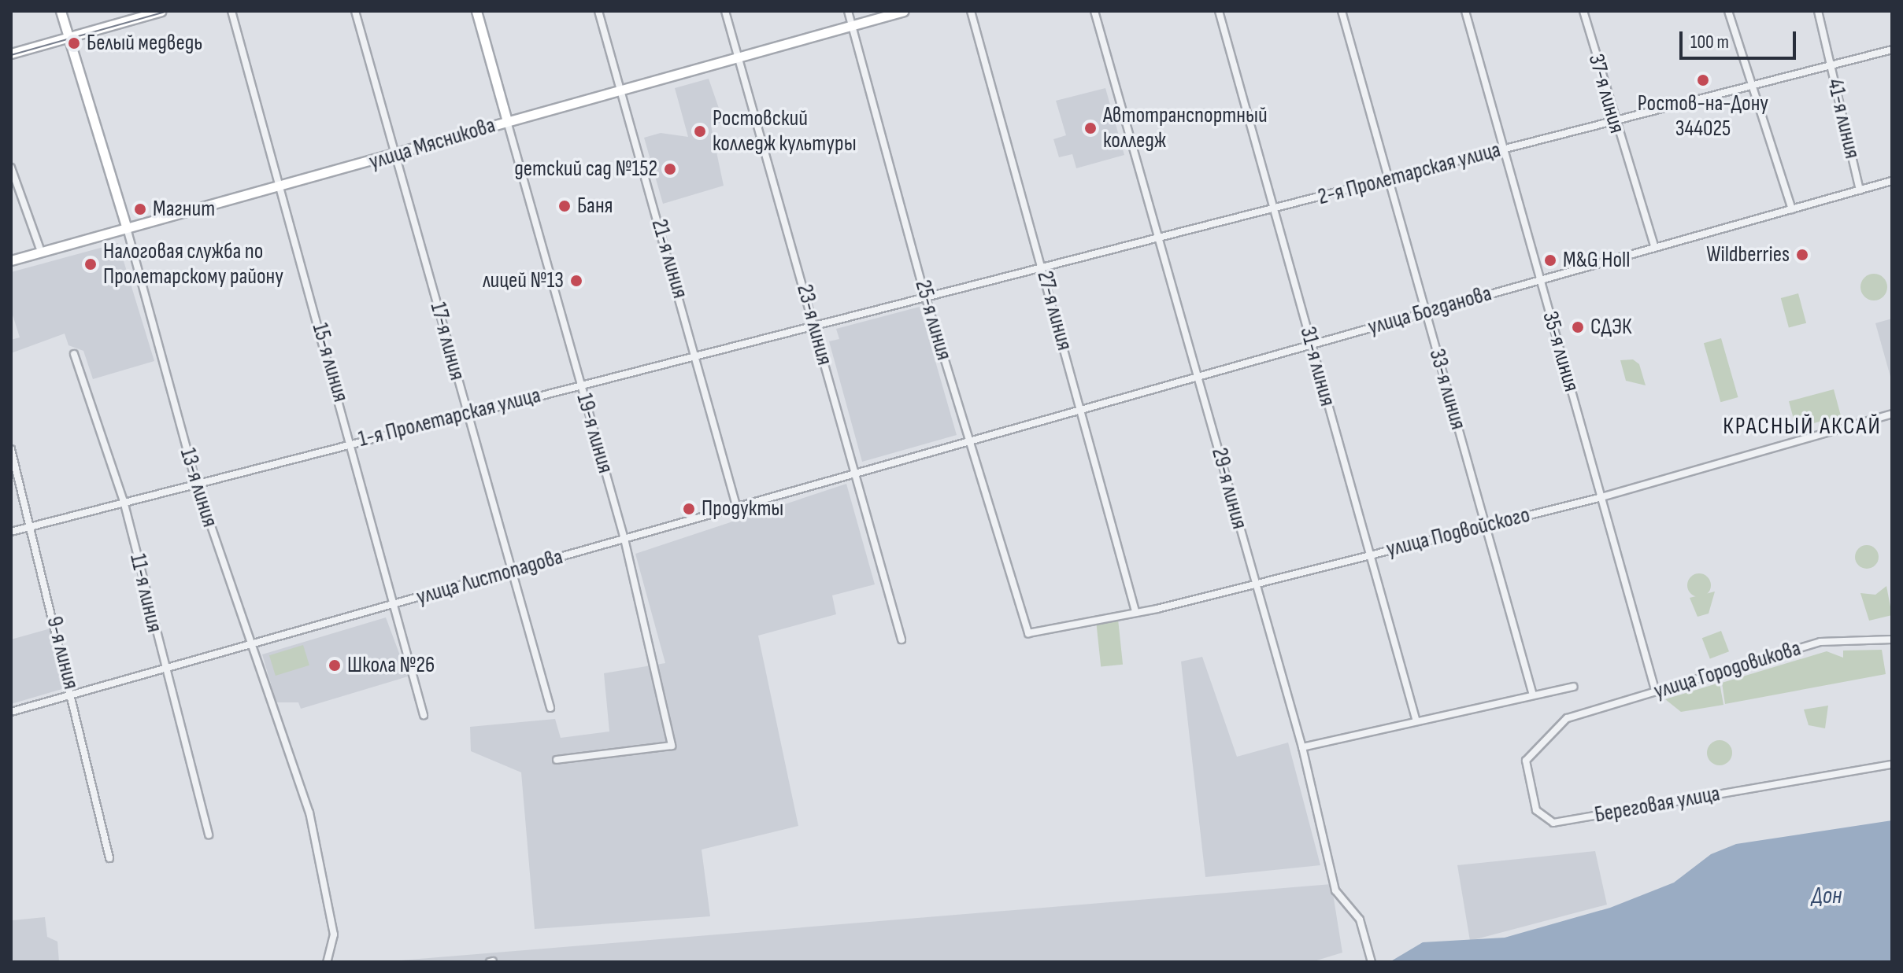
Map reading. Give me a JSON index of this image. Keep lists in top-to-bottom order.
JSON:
{
  "streets": {
    "main road": ["улица Мясникова", "19-я линия", "13-я линия"],
    "street": [
      "37-я линия",
      "41-я линия",
      "2-я Пролетарская улица",
      "21-я линия",
      "27-я линия",
      "улица Богданова",
      "25-я линия",
      "23-я линия",
      "17-я линия",
      "35-я линия",
      "15-я линия",
      "31-я линия",
      "33-я линия",
      "1-я Пролетарская улица",
      "29-я линия",
      "улица Подвойского",
      "улица Листопадова",
      "11-я линия",
      "9-я линия",
      "улица Городовикова",
      "Береговая улица"
    ]
  },
  "crossings": [
    ["37-я линия", "2-я Пролетарская улица"],
    ["37-я линия", "улица Богданова"],
    ["41-я линия", "2-я Пролетарская улица"],
    ["41-я линия", "улица Богданова"],
    ["улица Мясникова", "21-я линия"],
    ["улица Мясникова", "25-я линия"],
    ["улица Мясникова", "23-я линия"],
    ["улица Мясникова", "17-я линия"],
    ["улица Мясникова", "15-я линия"],
    ["улица Мясникова", "19-я линия"],
    ["улица Мясникова", "13-я линия"],
    ["2-я Пролетарская улица", "27-я линия"],
    ["2-я Пролетарская улица", "25-я линия"],
    ["2-я Пролетарская улица", "35-я линия"],
    ["2-я Пролетарская улица", "31-я линия"],
    ["2-я Пролетарская улица", "33-я линия"],
    ["2-я Пролетарская улица", "1-я Пролетарская улица"],
    ["2-я Пролетарская улица", "29-я линия"],
    ["21-я линия", "1-я Пролетарская улица"],
    ["21-я линия", "улица Листопадова"],
    ["27-я линия", "улица Богданова"],
    ["27-я линия", "улица Подвойского"],
    ["улица Богданова", "25-я линия"],
    ["улица Богданова", "35-я линия"],
    ["улица Богданова", "31-я линия"],
    ["улица Богданова", "33-я линия"],
    ["улица Богданова", "29-я линия"],
    ["улица Богданова", "улица Листопадова"],
    ["25-я линия", "1-я Пролетарская улица"],
    ["25-я линия", "улица Подвойского"],
    ["25-я линия", "улица Листопадова"],
    ["23-я линия", "1-я Пролетарская улица"],
    ["23-я линия", "улица Листопадова"],
    ["17-я линия", "1-я Пролетарская улица"],
    ["17-я линия", "улица Листопадова"],
    ["35-я линия", "улица Подвойского"],
    ["35-я линия", "улица Городовикова"],
    ["15-я линия", "1-я Пролетарская улица"],
    ["15-я линия", "улица Листопадова"],
    ["31-я линия", "улица Подвойского"],
    ["33-я линия", "улица Подвойского"],
    ["1-я Пролетарская улица", "19-я линия"],
    ["1-я Пролетарская улица", "13-я линия"],
    ["1-я Пролетарская улица", "11-я линия"],
    ["1-я Пролетарская улица", "9-я линия"],
    ["19-я линия", "улица Листопадова"],
    ["13-я линия", "улица Листопадова"],
    ["29-я линия", "улица Подвойского"],
    ["улица Листопадова", "11-я линия"],
    ["улица Листопадова", "9-я линия"],
    ["улица Городовикова", "Береговая улица"]
  ],
  "districts": ["КРАСНЫЙ АКСАЙ"],
  "water": ["Дон"],
  "places": [
    "Белый медведь",
    "Ростов-на-Дону 344025",
    "Автотранспортный колледж",
    "Ростовский колледж культуры",
    "детский сад №152",
    "Баня",
    "Магнит",
    "Wildberries",
    "M&G Holl",
    "Налоговая служба по Пролетарскому району",
    "лицей №13",
    "СДЭК",
    "Продукты",
    "Школа №26"
  ],
  "scale_bar": "100 m"
}
